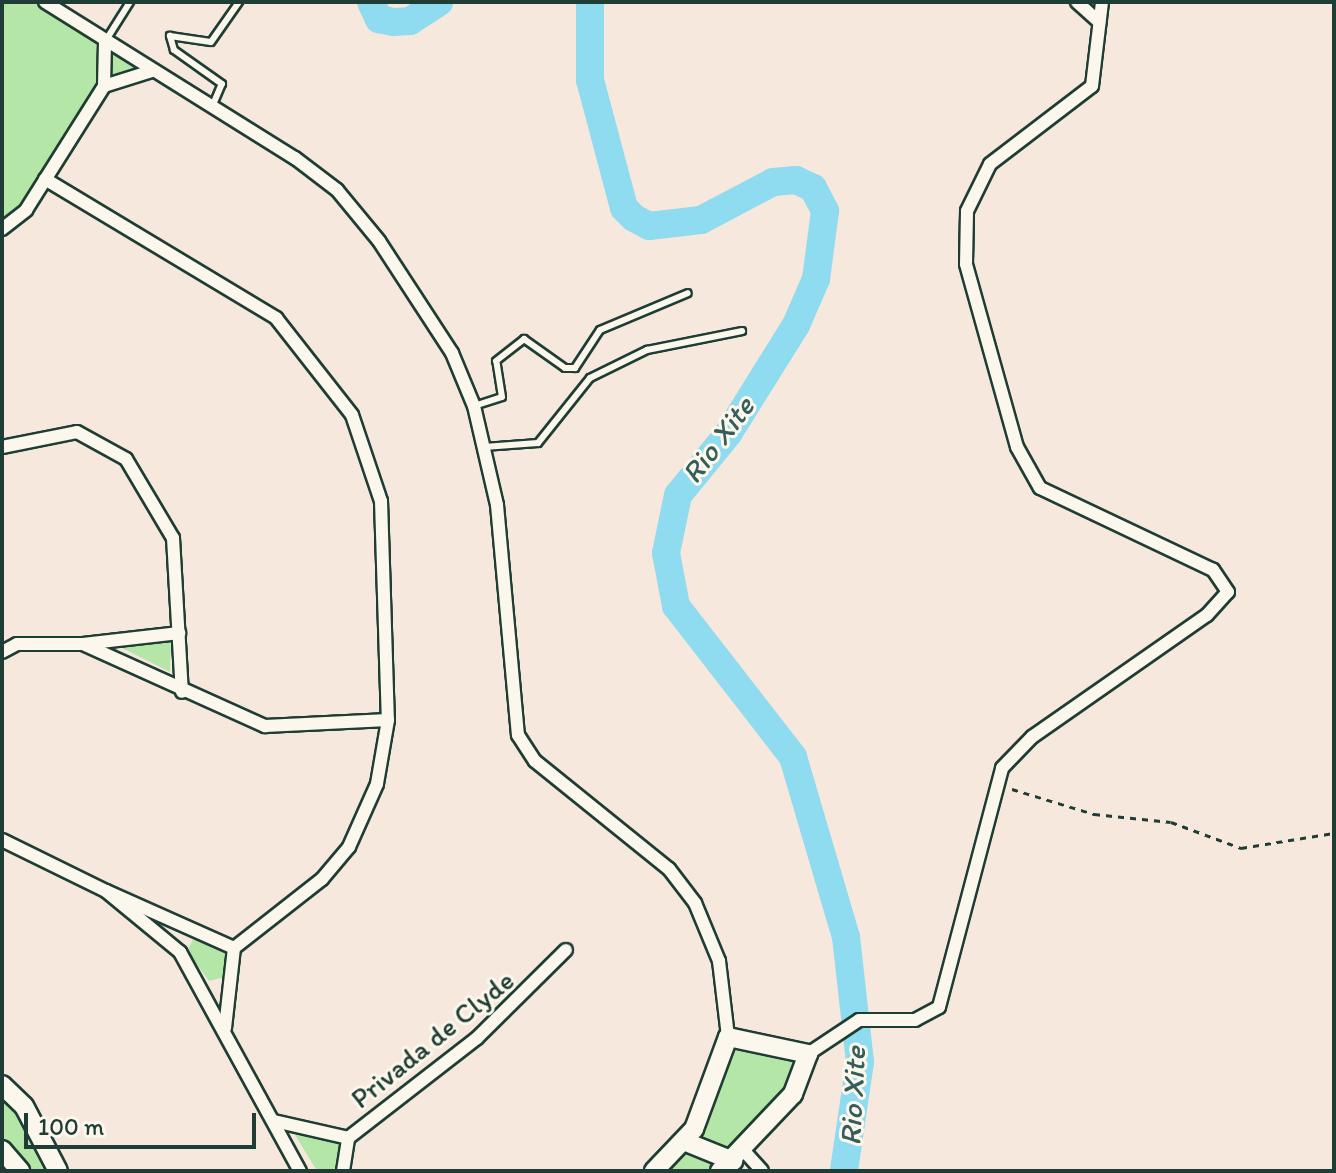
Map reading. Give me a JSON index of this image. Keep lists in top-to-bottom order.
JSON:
{
  "streets": {
    "street": ["Privada de Clyde"]
  },
  "water": ["Rio Xite"],
  "scale_bar": "100 m"
}
